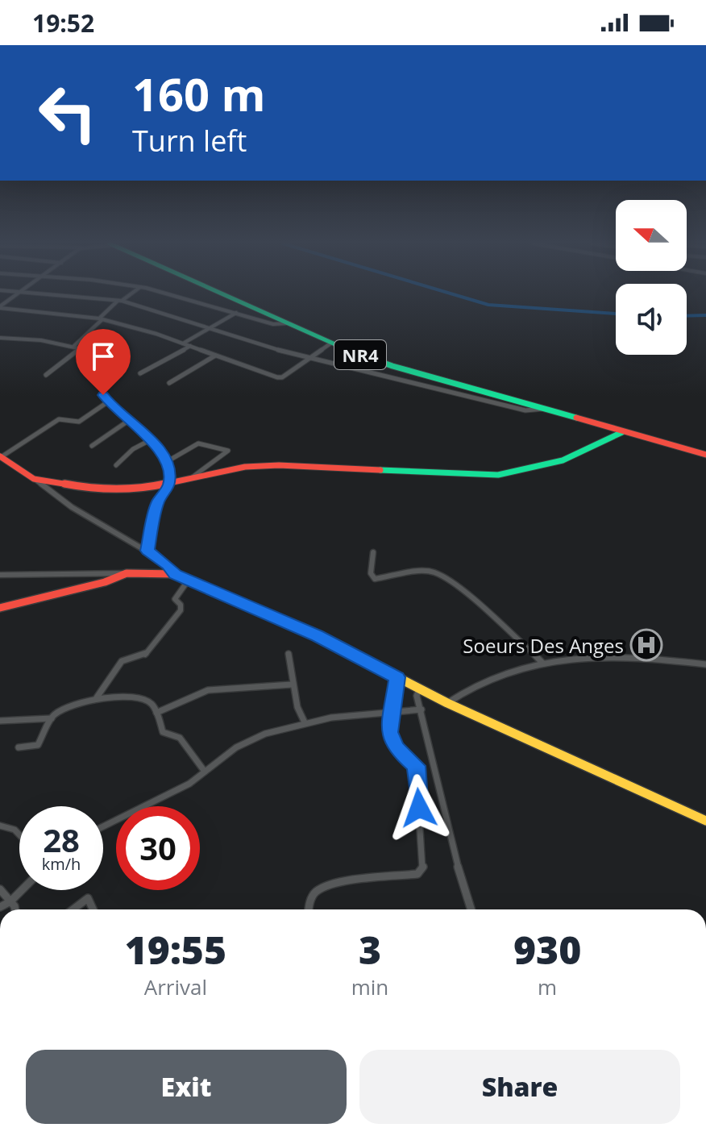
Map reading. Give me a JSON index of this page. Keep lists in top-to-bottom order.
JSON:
{
  "streets": {
    "main road": ["NR4"]
  },
  "places": {
    "hospital": ["Soeurs Des Anges"]
  },
  "north": "left",
  "page": {
    "status": "19:52",
    "turn": ["160 m", "Turn left"],
    "speed": "28 km/h",
    "limit": "30",
    "eta": [
      "19:55",
      "Arrival",
      "3",
      "min",
      "930",
      "m"
    ],
    "buttons": ["Exit", "Share"]
  }
}
